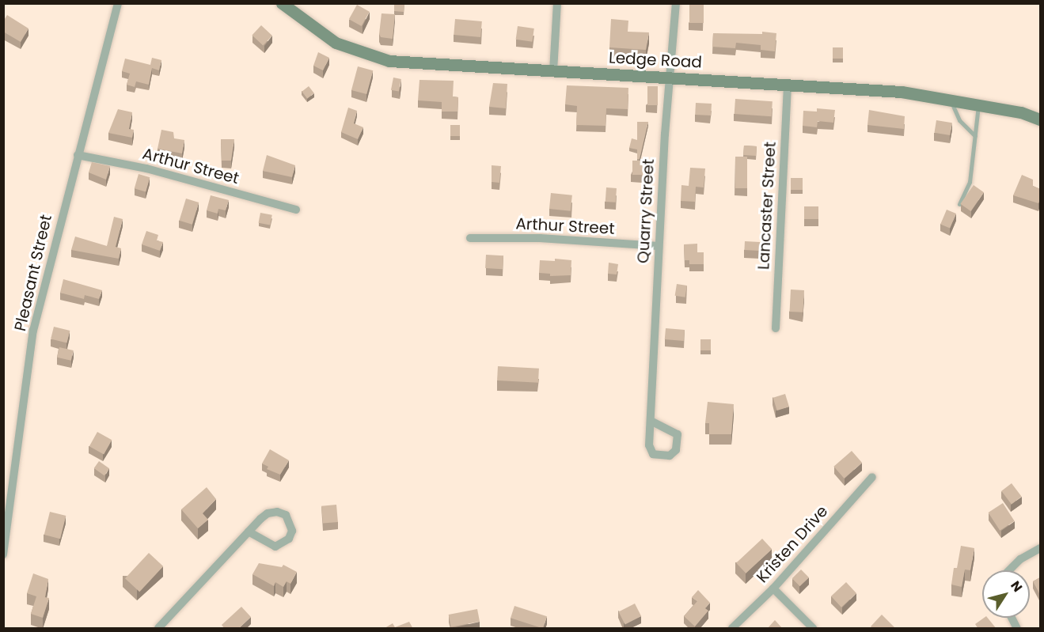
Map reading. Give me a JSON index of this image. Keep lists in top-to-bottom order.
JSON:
{
  "streets": {
    "street": [
      "Ledge Road",
      "Arthur Street",
      "Lancaster Street",
      "Quarry Street",
      "Pleasant Street",
      "Kristen Drive"
    ]
  },
  "crossings": [
    ["Ledge Road", "Lancaster Street"],
    ["Ledge Road", "Quarry Street"],
    ["Arthur Street", "Quarry Street"],
    ["Arthur Street", "Pleasant Street"]
  ],
  "north": "top right"
}
